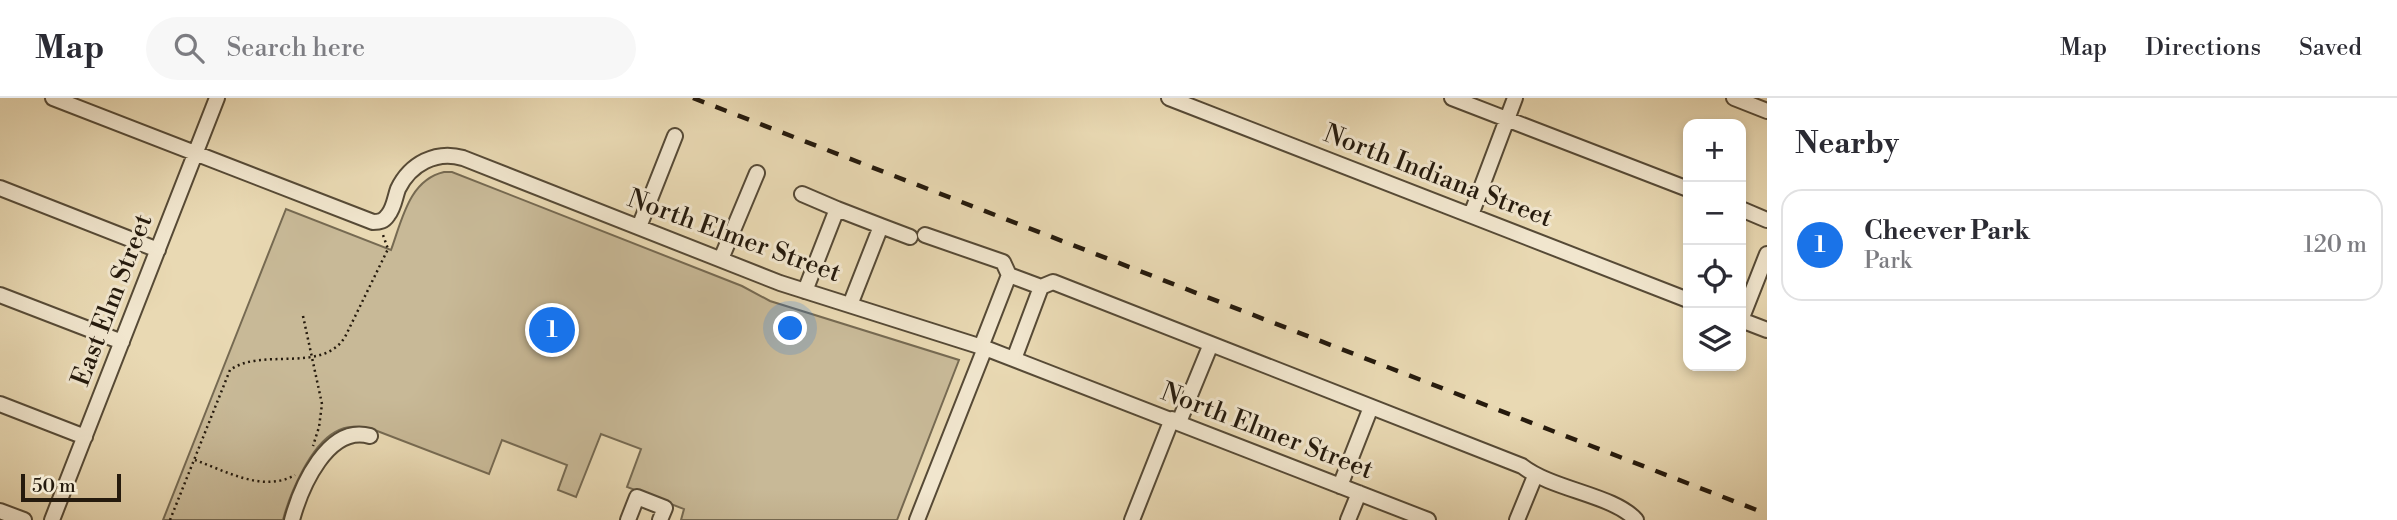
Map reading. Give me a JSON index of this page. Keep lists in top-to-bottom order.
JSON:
{
  "streets": {
    "street": ["North Indiana Street", "North Elmer Street", "East Elm Street"]
  },
  "scale_bar": "50 m",
  "page": {
    "header": "Map",
    "search": "Search here",
    "nav": ["Map", "Directions", "Saved"],
    "heading": "Nearby",
    "map_buttons": ["+", "−"],
    "list": [
      {
        "mark": "1",
        "name": "Cheever Park",
        "note": "Park",
        "value": "120 m"
      }
    ],
    "pins": "1",
    "scale": "50 m"
  }
}
